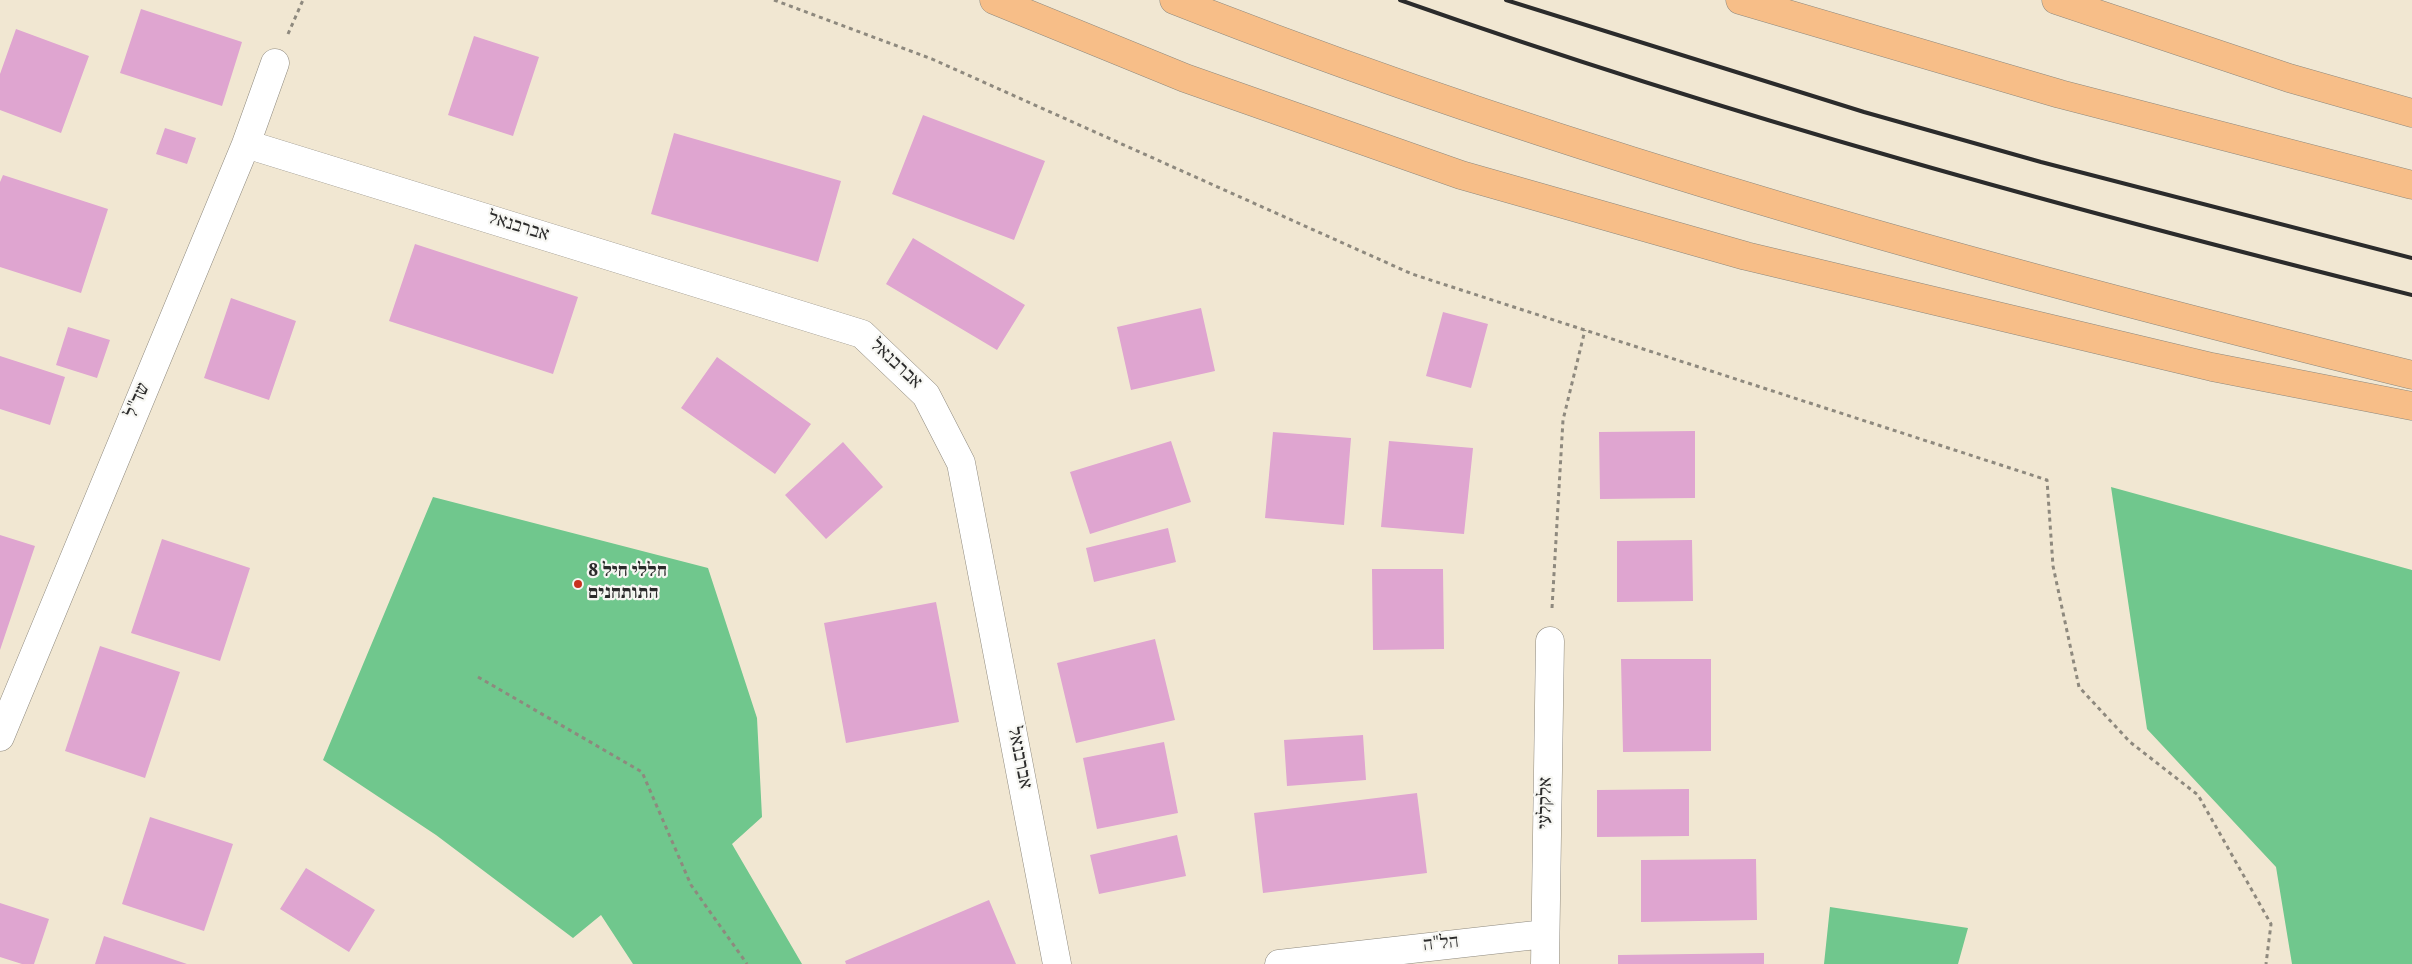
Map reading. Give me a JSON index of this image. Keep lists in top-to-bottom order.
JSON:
{
  "streets": {
    "street": [
      "אברבנאל",
      "שד\"ל",
      "אלקלעי",
      "הל\"ה"
    ]
  },
  "crossings": [
    ["אברבנאל", "שד\"ל"],
    ["אלקלעי", "הל\"ה"]
  ],
  "places": ["8 חללי חיל התותחנים"]
}
